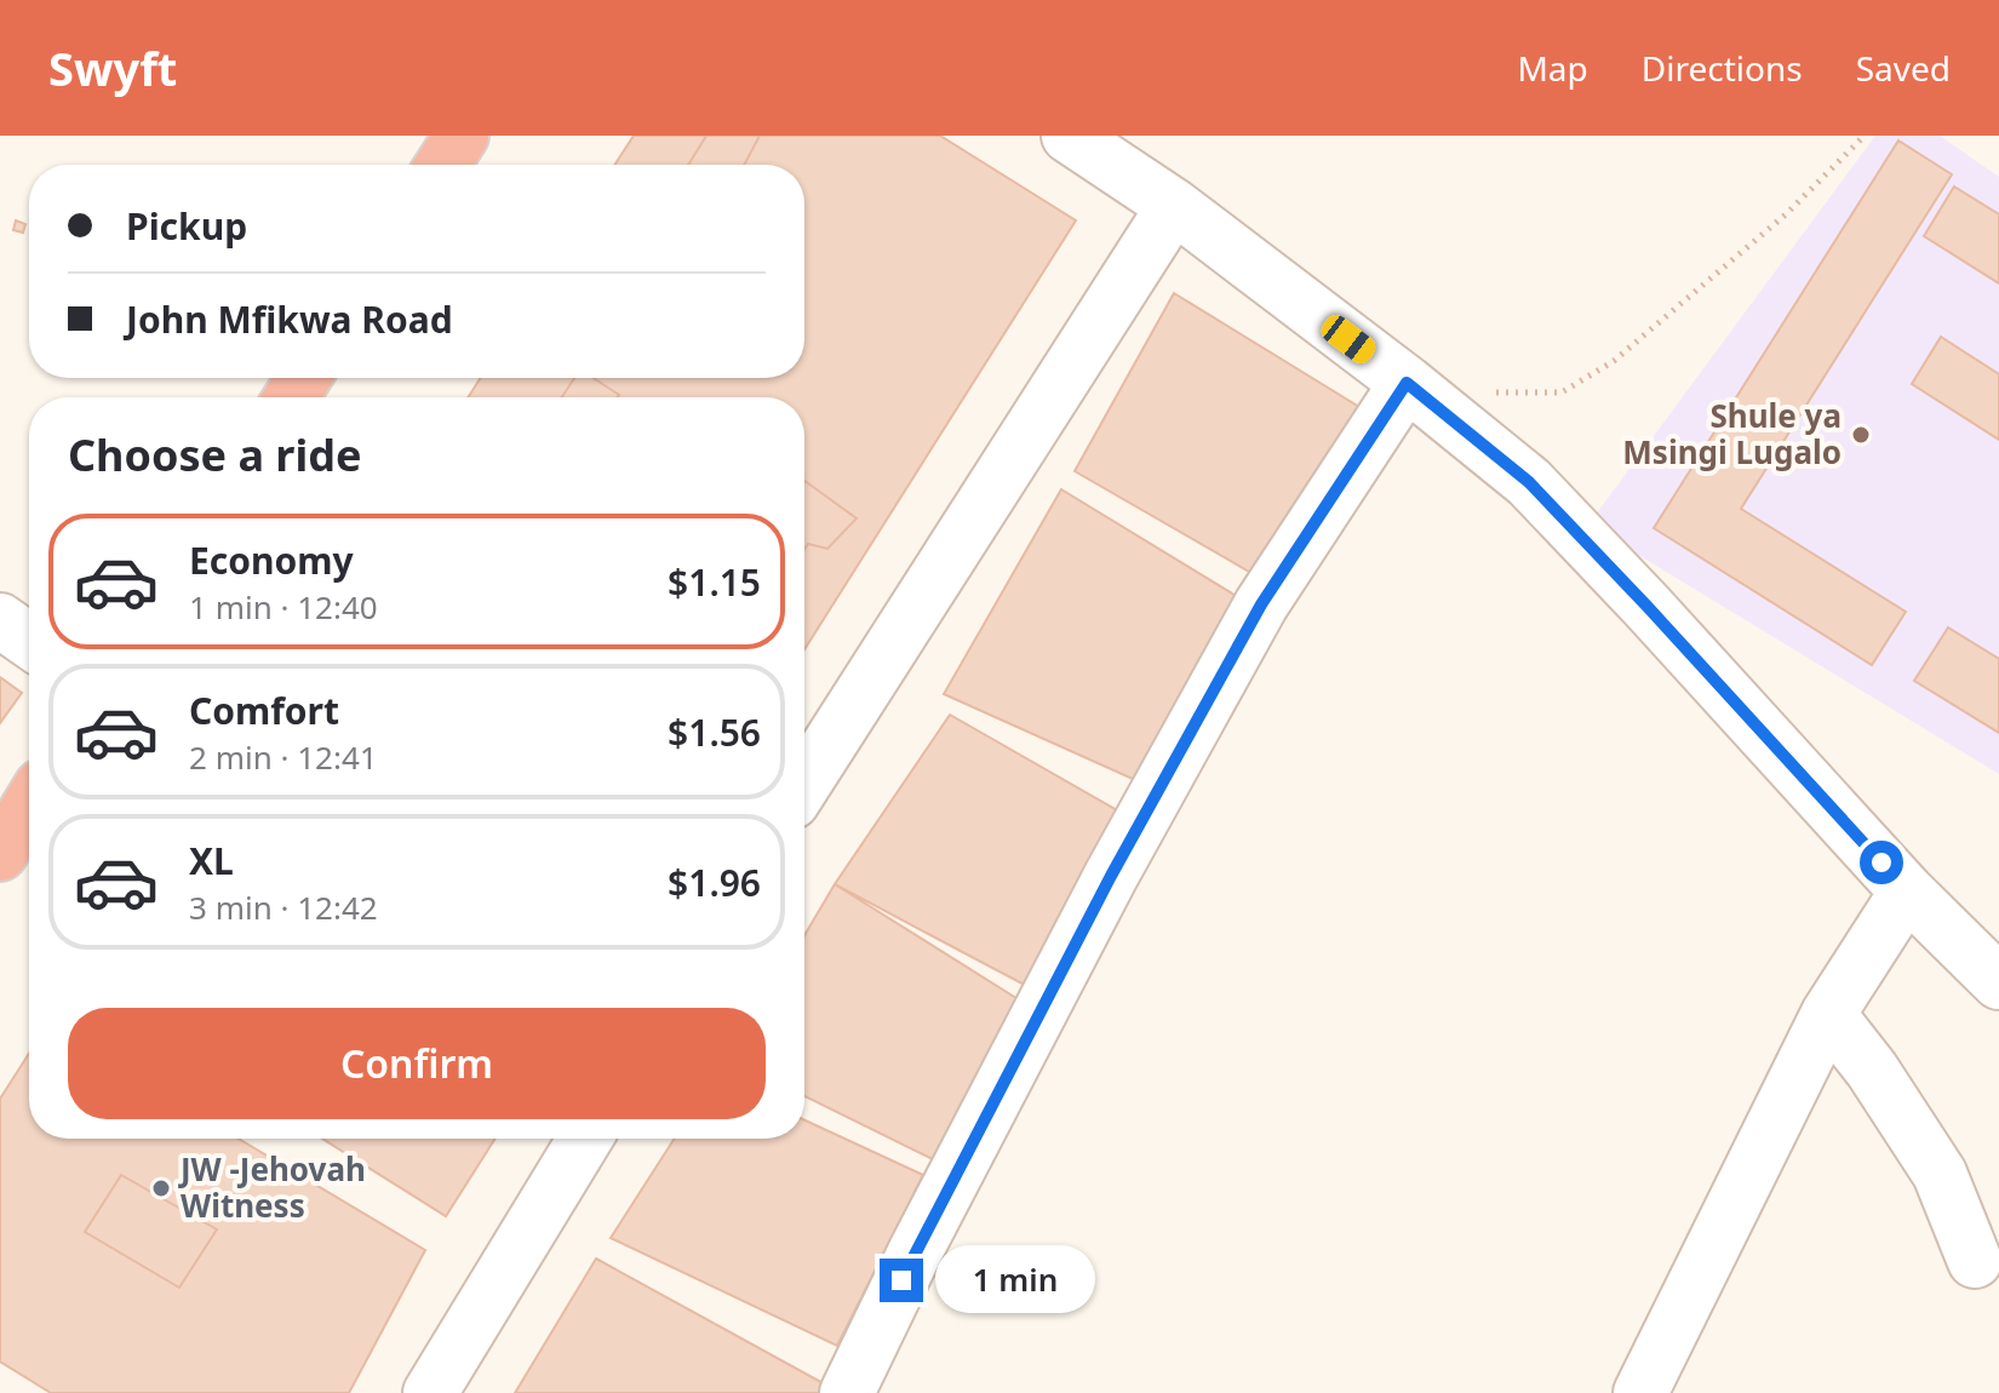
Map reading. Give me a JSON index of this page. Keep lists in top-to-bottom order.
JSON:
{
  "places": ["Shule ya Msingi Lugalo", "JW -Jehovah Witness"],
  "page": {
    "header": "Swyft",
    "nav": ["Map", "Directions", "Saved"],
    "banner": ["Pickup", "John Mfikwa Road"],
    "heading": "Choose a ride",
    "list": [
      {
        "name": "Economy",
        "note": "1 min · 12:40",
        "value": "$1.15"
      },
      {
        "name": "Comfort",
        "note": "2 min · 12:41",
        "value": "$1.56"
      },
      {
        "name": "XL",
        "note": "3 min · 12:42",
        "value": "$1.96"
      }
    ],
    "buttons": "Confirm",
    "bubble": "1 min"
  }
}
